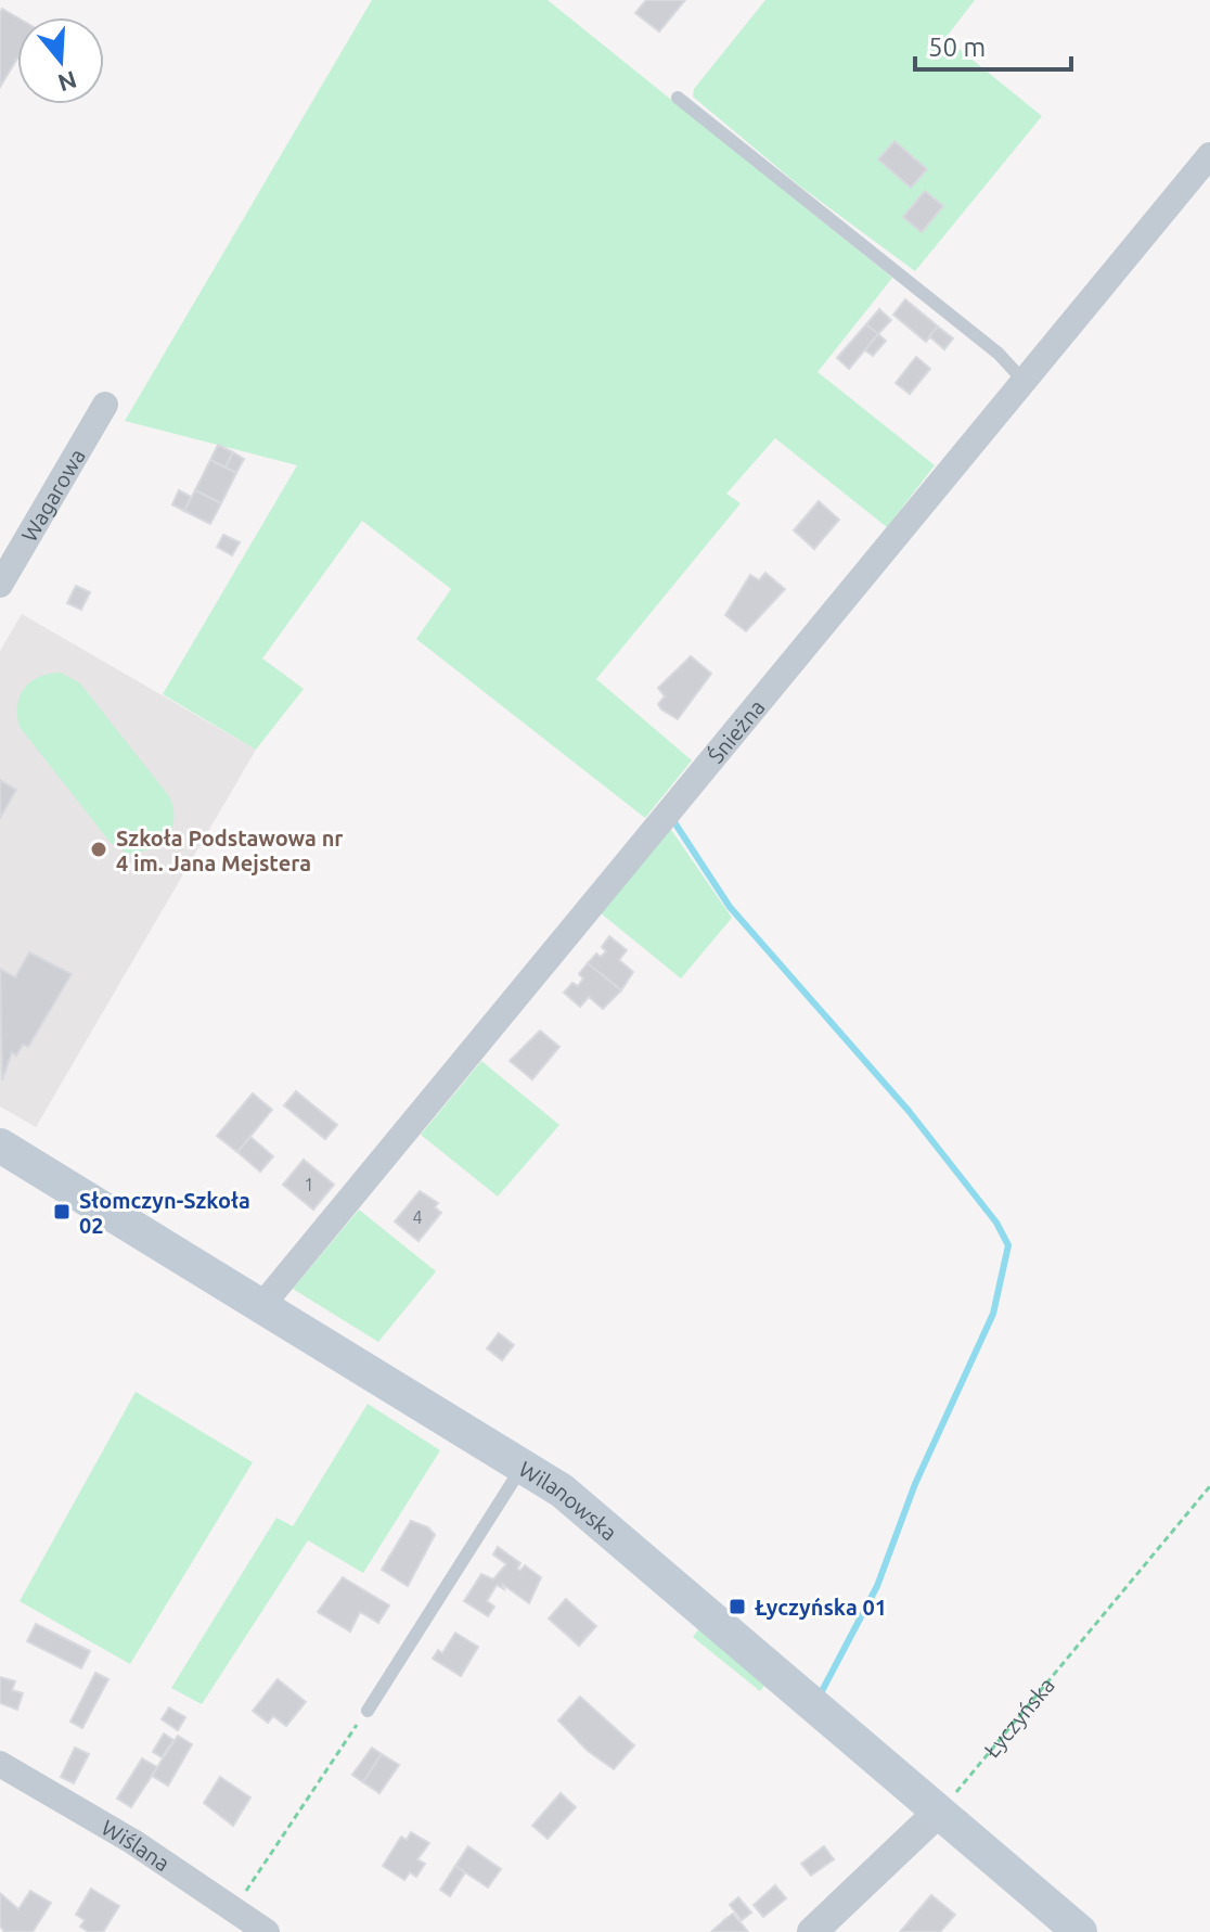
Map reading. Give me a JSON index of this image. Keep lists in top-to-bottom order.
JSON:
{
  "streets": {
    "main road": ["Wilanowska"],
    "street": ["Wagarowa", "Śnieżna", "Wiślana"],
    "path": ["Łyczyńska"]
  },
  "crossings": [
    ["Śnieżna", "Wilanowska"],
    ["Wilanowska", "Łyczyńska"]
  ],
  "places": {
    "other": ["Szkoła Podstawowa nr 4 im. Jana Mejstera"],
    "transit": ["Słomczyn-Szkoła 02", "Łyczyńska 01"]
  },
  "house_numbers": ["1", "4"],
  "scale_bar": "50 m",
  "north": "bottom"
}
